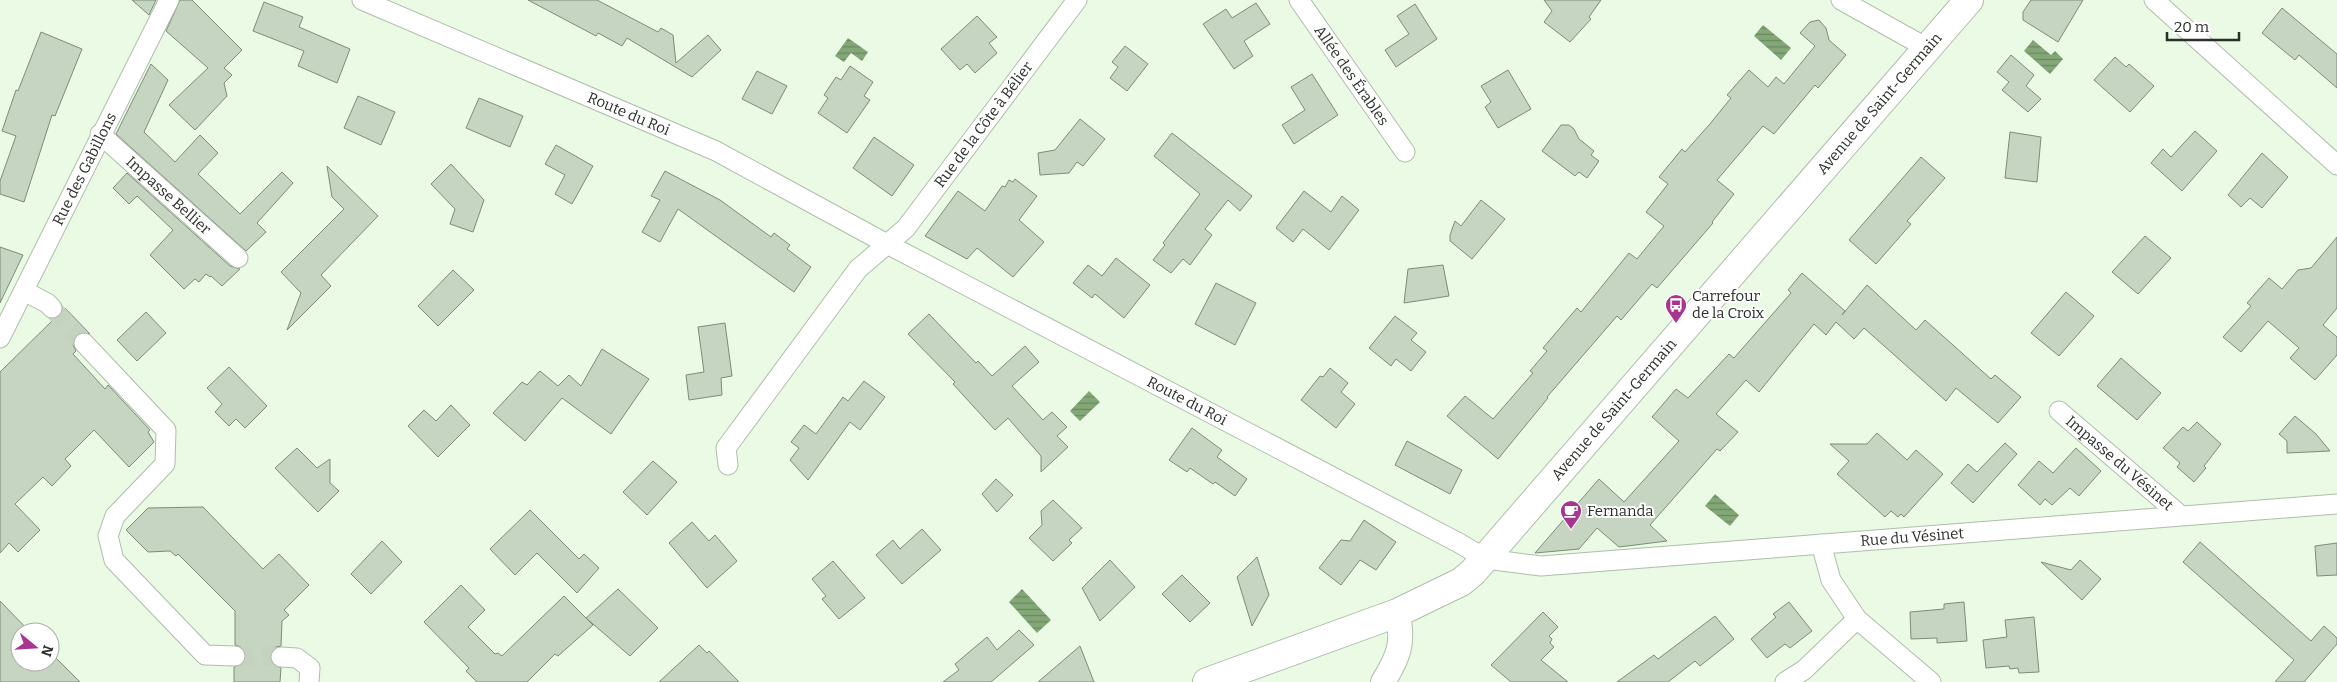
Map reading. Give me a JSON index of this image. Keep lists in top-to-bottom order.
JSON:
{
  "streets": {
    "main road": ["Avenue de Saint-Germain"],
    "street": [
      "Allée des Érables",
      "Route du Roi",
      "Rue de la Côte à Bélier",
      "Rue des Gabillons",
      "Impasse Bellier",
      "Impasse du Vésinet",
      "Rue du Vésinet"
    ]
  },
  "crossings": [
    ["Avenue de Saint-Germain", "Route du Roi"],
    ["Avenue de Saint-Germain", "Rue du Vésinet"],
    ["Route du Roi", "Rue de la Côte à Bélier"],
    ["Route du Roi", "Rue du Vésinet"],
    ["Rue des Gabillons", "Impasse Bellier"],
    ["Impasse du Vésinet", "Rue du Vésinet"]
  ],
  "places": {
    "bus stop": ["Carrefour de la Croix"],
    "cafe": ["Fernanda"]
  },
  "scale_bar": "20 m",
  "north": "right"
}
